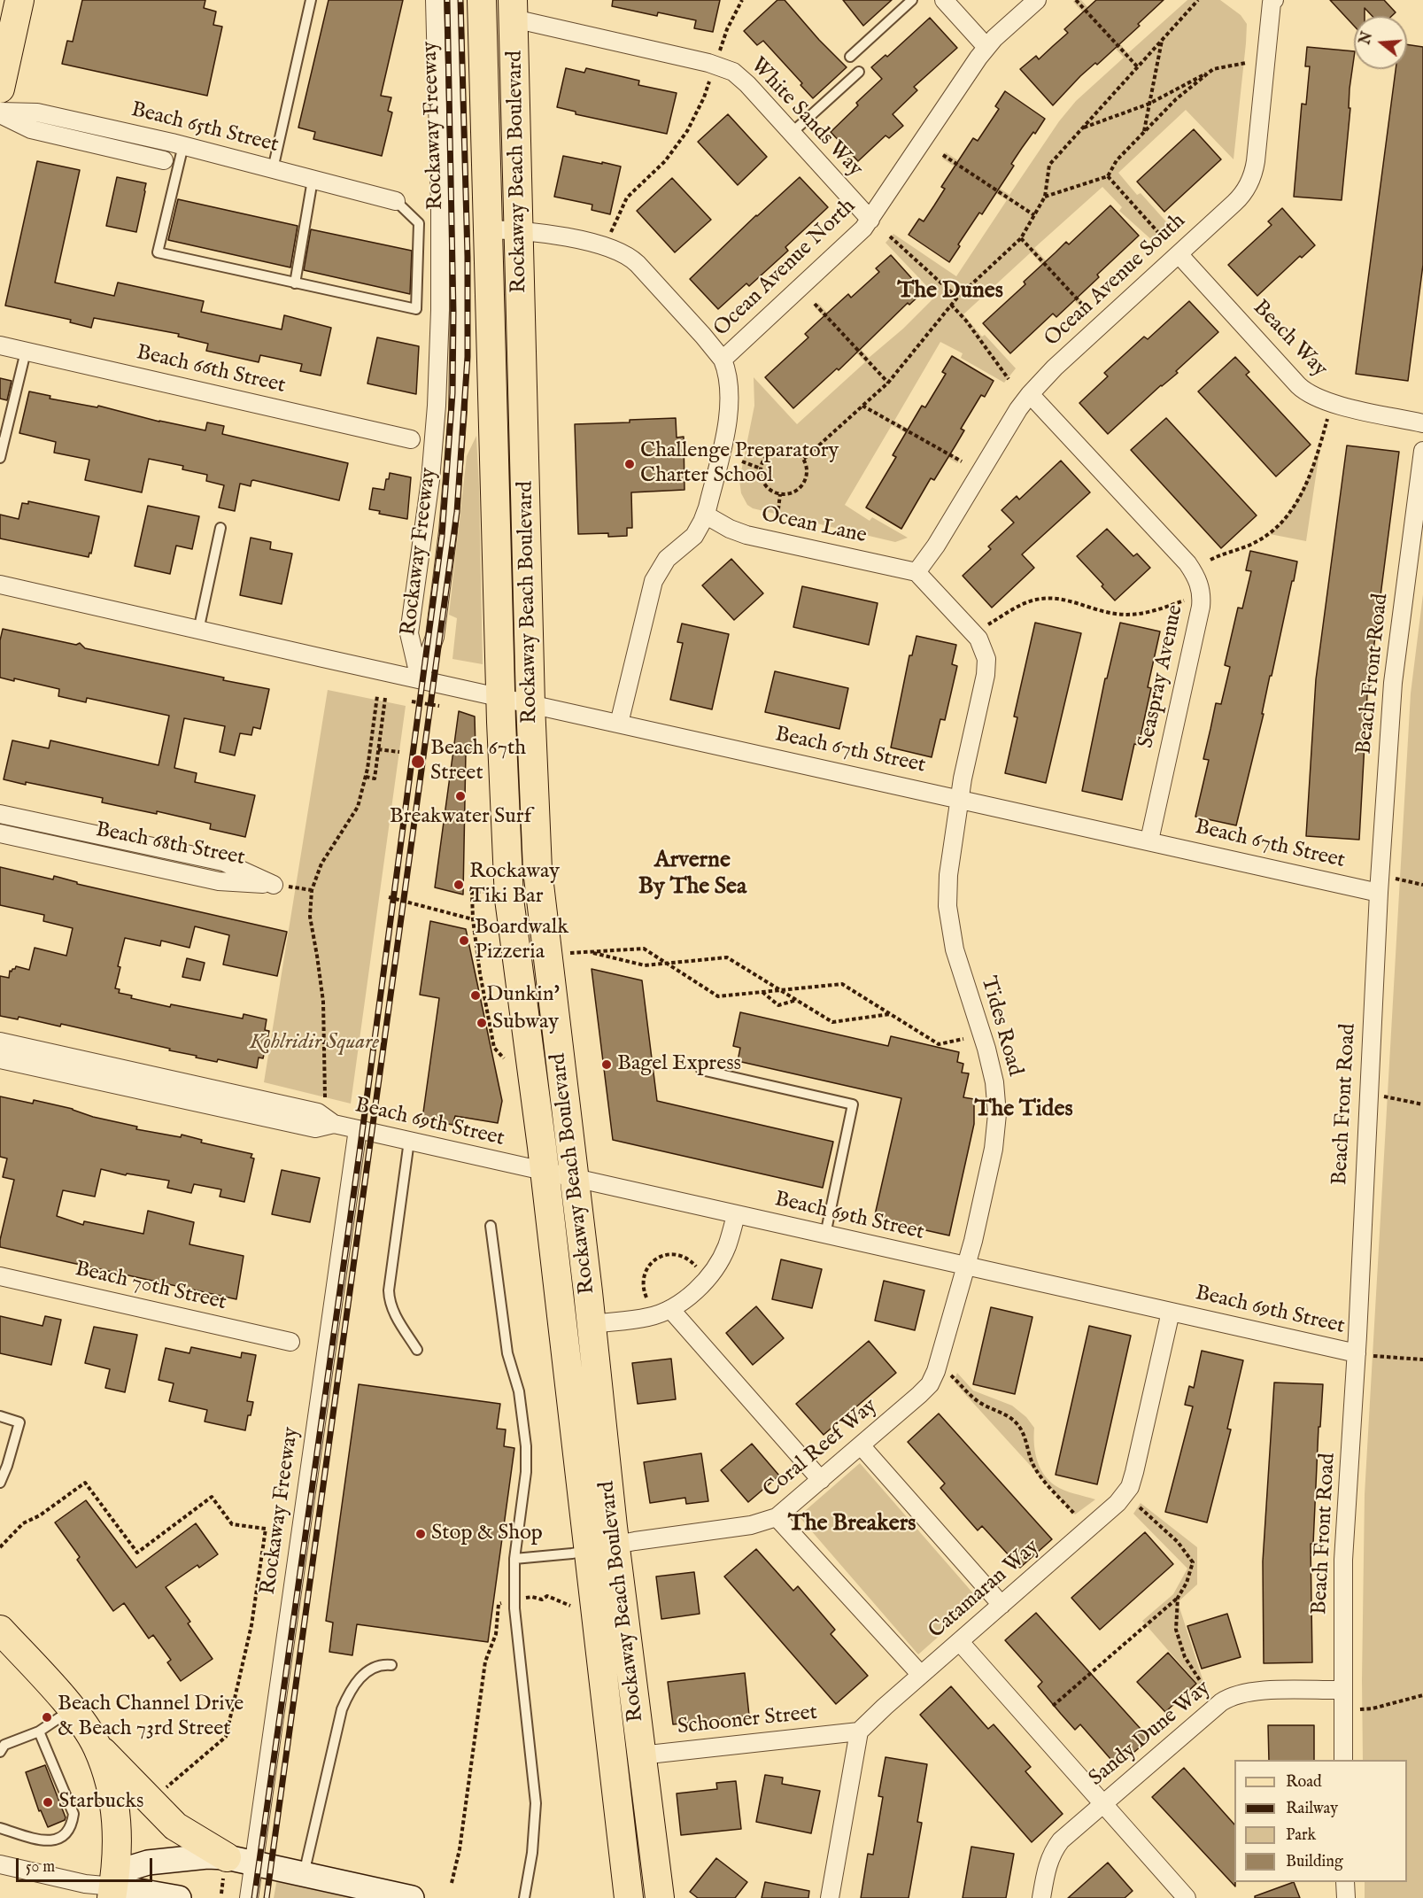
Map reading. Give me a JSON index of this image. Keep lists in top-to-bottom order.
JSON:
{
  "streets": {
    "main road": ["Rockaway Beach Boulevard"],
    "street": [
      "White Sands Way",
      "Rockaway Freeway",
      "Beach 65th Street",
      "Ocean Avenue North",
      "Ocean Avenue South",
      "Beach Way",
      "Beach 66th Street",
      "Ocean Lane",
      "Beach Front Road",
      "Seaspray Avenue",
      "Beach 67th Street",
      "Beach 68th Street",
      "Tides Road",
      "Beach 69th Street",
      "Beach 70th Street",
      "Coral Reef Way",
      "Catamaran Way",
      "Schooner Street",
      "Sandy Dune Way"
    ]
  },
  "crossings": [
    ["White Sands Way", "Rockaway Beach Boulevard"],
    ["White Sands Way", "Ocean Avenue North"],
    ["Rockaway Freeway", "Beach 67th Street"],
    ["Rockaway Freeway", "Beach 69th Street"],
    ["Rockaway Beach Boulevard", "Beach 67th Street"],
    ["Rockaway Beach Boulevard", "Beach 69th Street"],
    ["Rockaway Beach Boulevard", "Coral Reef Way"],
    ["Rockaway Beach Boulevard", "Schooner Street"],
    ["Ocean Avenue North", "Ocean Lane"],
    ["Ocean Avenue North", "Beach 67th Street"],
    ["Ocean Avenue South", "Beach Way"],
    ["Ocean Avenue South", "Ocean Lane"],
    ["Ocean Avenue South", "Seaspray Avenue"],
    ["Ocean Avenue South", "Tides Road"],
    ["Ocean Lane", "Tides Road"],
    ["Beach Front Road", "Beach 67th Street"],
    ["Beach Front Road", "Beach 69th Street"],
    ["Beach Front Road", "Sandy Dune Way"],
    ["Seaspray Avenue", "Beach 67th Street"],
    ["Beach 67th Street", "Tides Road"],
    ["Tides Road", "Beach 69th Street"],
    ["Tides Road", "Coral Reef Way"],
    ["Beach 69th Street", "Coral Reef Way"],
    ["Beach 69th Street", "Catamaran Way"],
    ["Catamaran Way", "Schooner Street"]
  ],
  "districts": [
    "The Dunes",
    "Arverne By The Sea",
    "The Tides",
    "The Breakers"
  ],
  "parks": ["Kohlridir Square"],
  "places": [
    "Challenge Preparatory Charter School",
    "Beach 67th Street",
    "Breakwater Surf",
    "Rockaway Tiki Bar",
    "Boardwalk Pizzeria",
    "Dunkin'",
    "Subway",
    "Bagel Express",
    "Stop & Shop",
    "Beach Channel Drive & Beach 73rd Street",
    "Starbucks"
  ],
  "legend": [
    "Road",
    "Railway",
    "Park",
    "Building"
  ],
  "scale_bar": "50 m",
  "north": "left"
}
